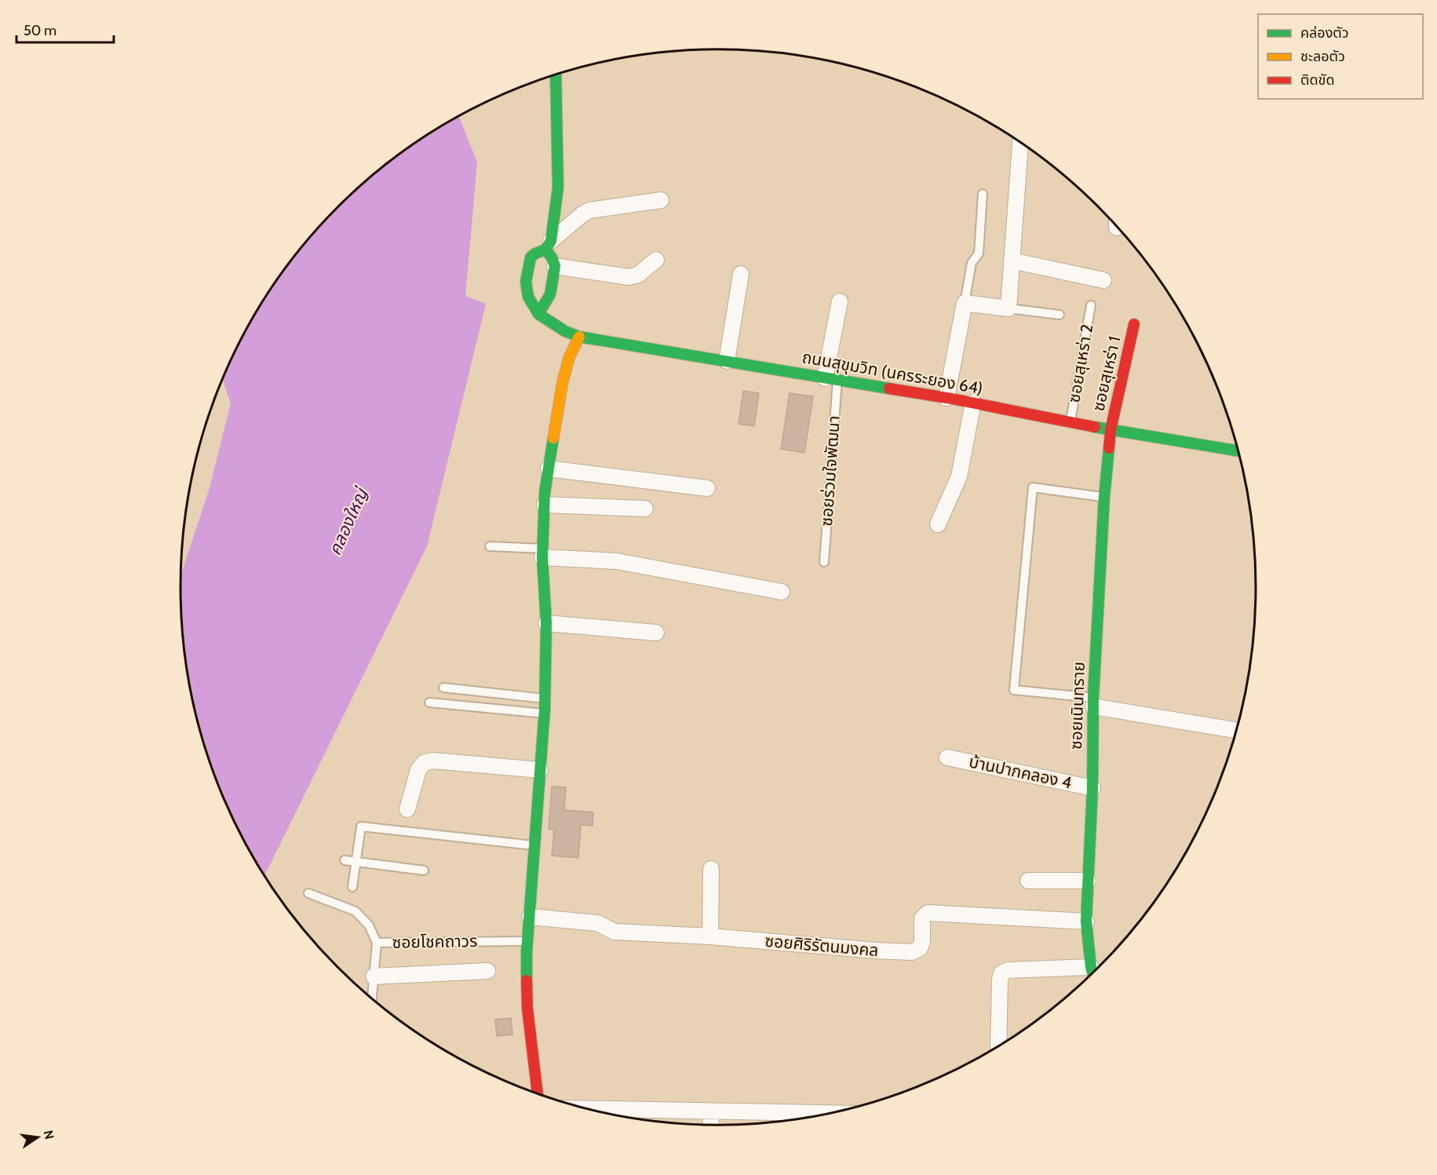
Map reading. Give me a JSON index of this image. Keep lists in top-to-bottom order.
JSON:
{
  "streets": {
    "street": [
      "ถนนสุขุมวิท (นครระยอง 64)",
      "ซอยสุเหร่า 1",
      "ซอยเนินทราย",
      "บ้านปากคลอง 4",
      "ซอยศิริรัตนมงคล"
    ],
    "lane": ["ซอยสุเหร่า 2", "ซอยร่วมใจพัฒนา", "ซอยโชคถาวร"]
  },
  "crossings": [
    ["ซอยสุเหร่า 2", "ถนนสุขุมวิท (นครระยอง 64)"],
    ["ถนนสุขุมวิท (นครระยอง 64)", "ซอยสุเหร่า 1"],
    ["ถนนสุขุมวิท (นครระยอง 64)", "ซอยร่วมใจพัฒนา"],
    ["ถนนสุขุมวิท (นครระยอง 64)", "ซอยเนินทราย"],
    ["ซอยสุเหร่า 1", "ซอยเนินทราย"],
    ["ซอยเนินทราย", "บ้านปากคลอง 4"],
    ["ซอยเนินทราย", "ซอยศิริรัตนมงคล"]
  ],
  "water": ["คลองใหญ่"],
  "legend": ["คล่องตัว", "ชะลอตัว", "ติดขัด"],
  "scale_bar": "50 m",
  "north": "right"
}
